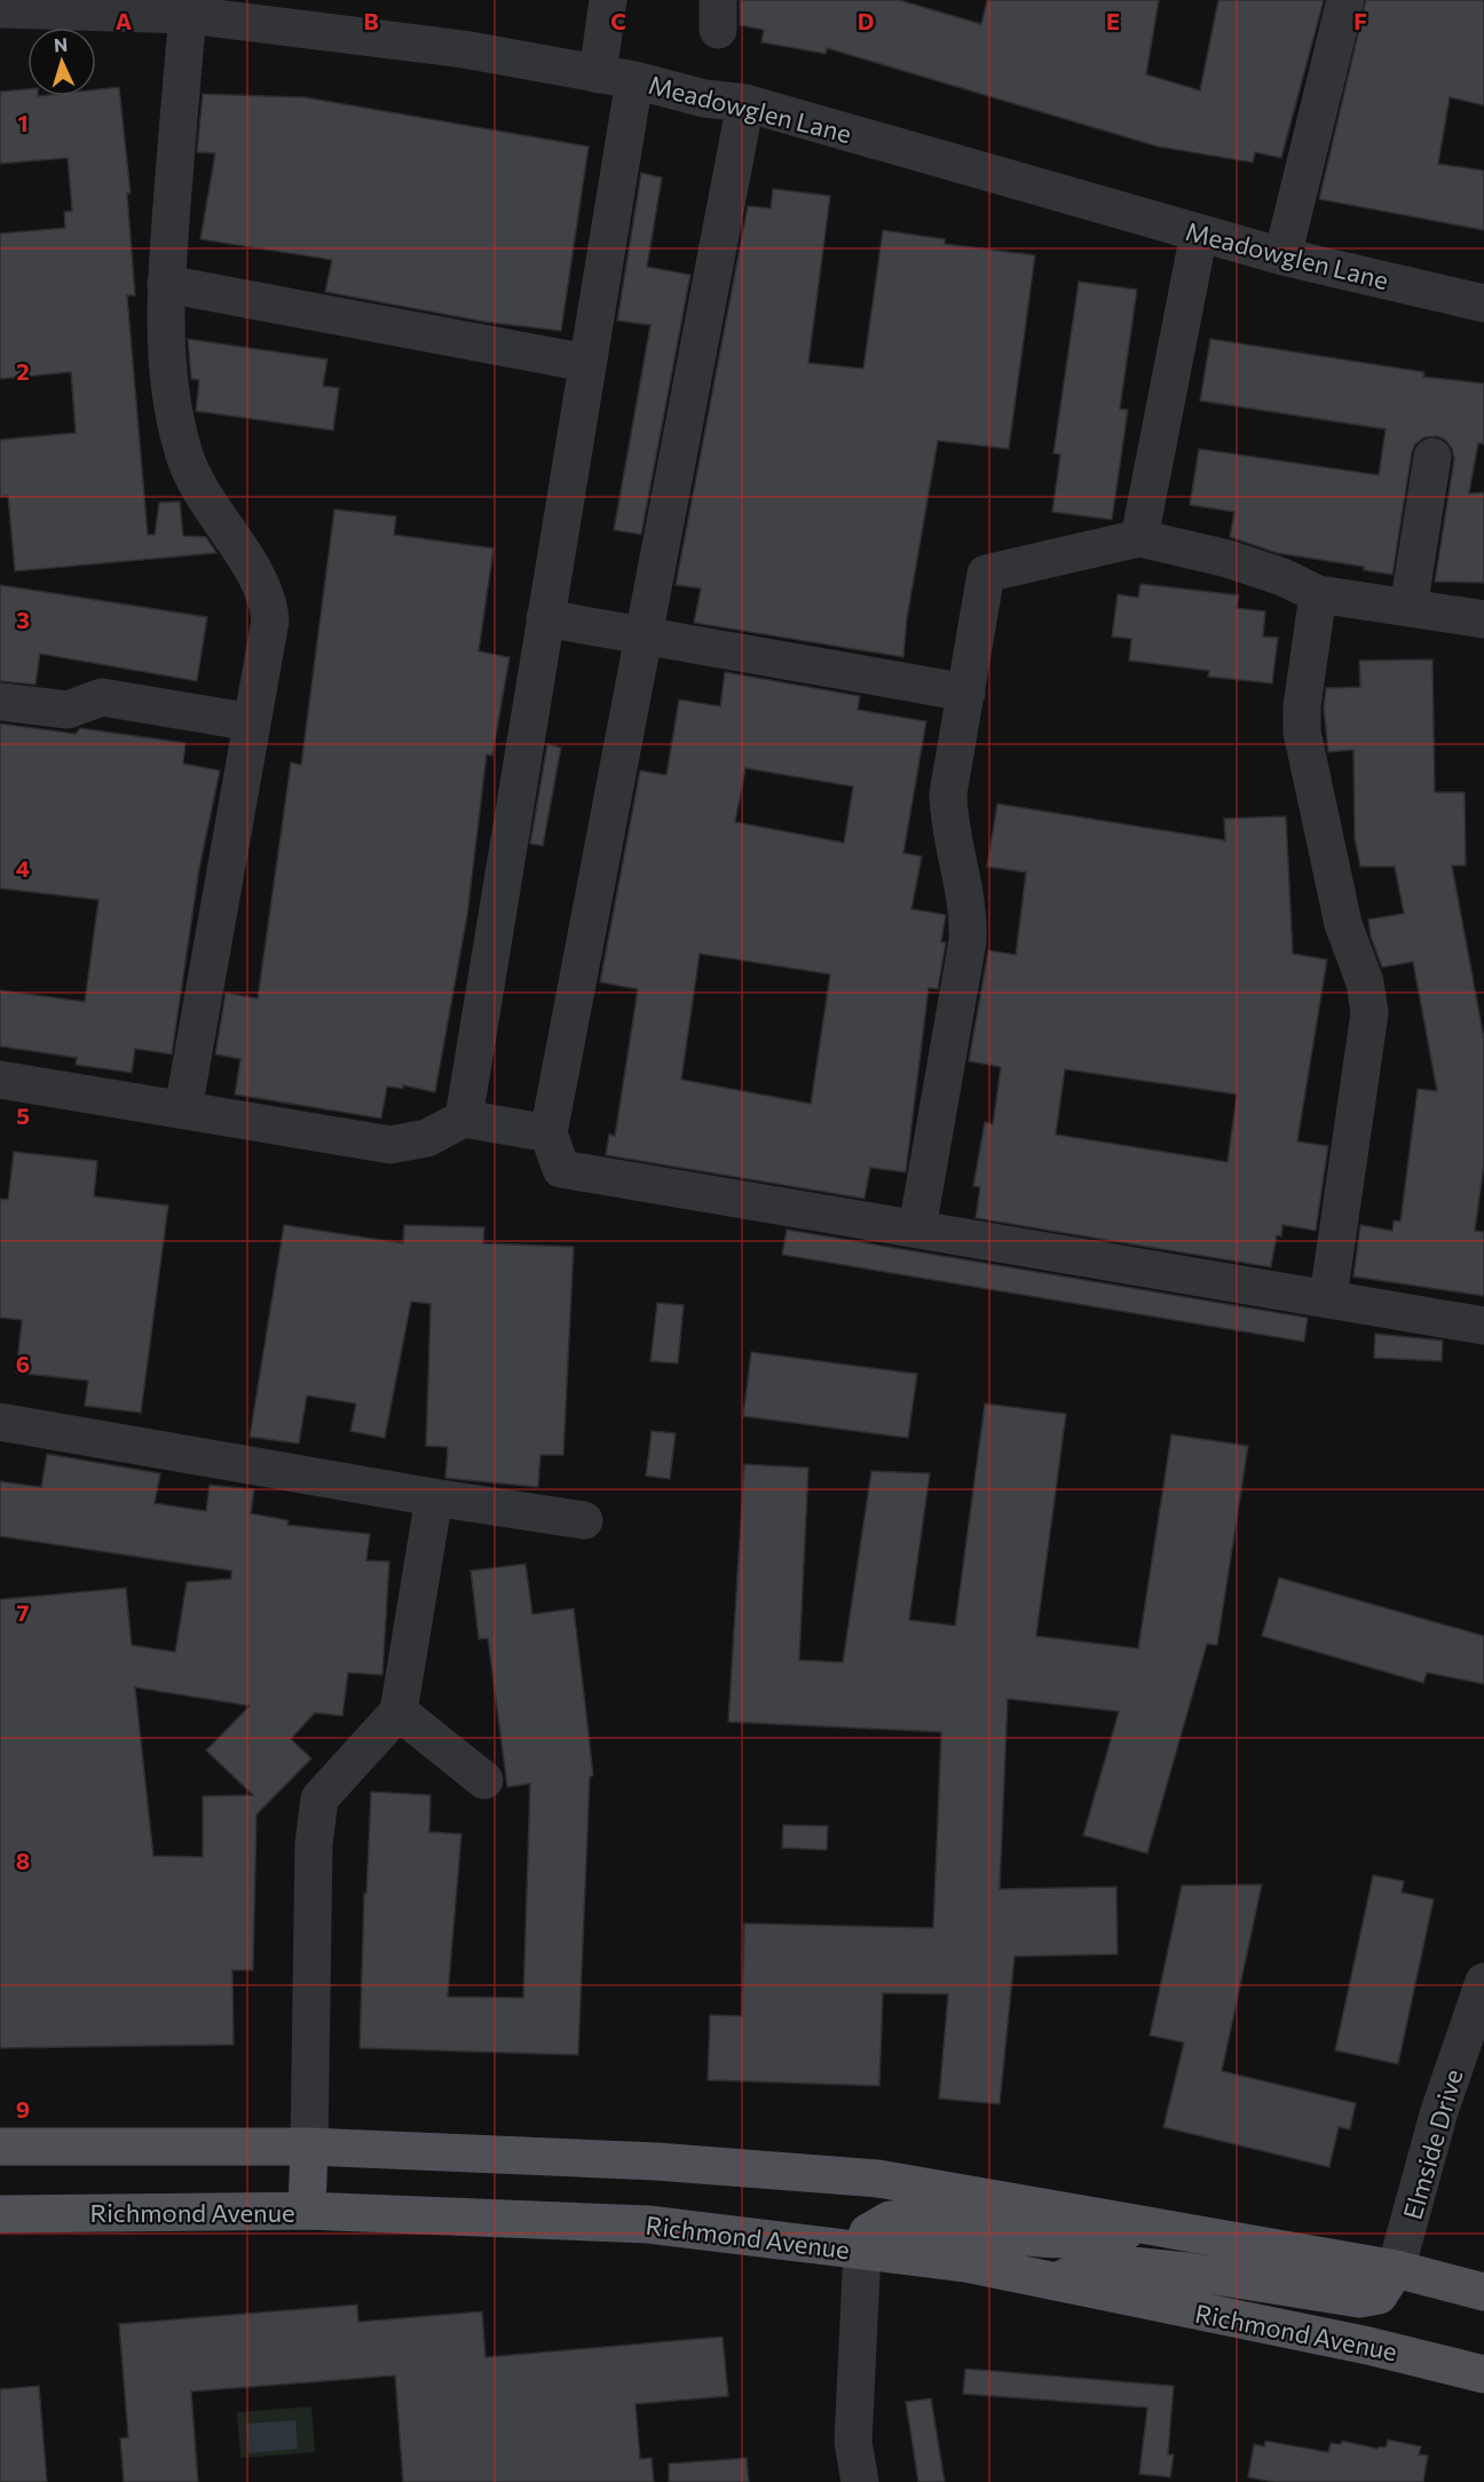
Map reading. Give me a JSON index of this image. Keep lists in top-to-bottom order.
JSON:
{
  "streets": {
    "main road": ["Richmond Avenue"],
    "street": ["Meadowglen Lane", "Elmside Drive"]
  },
  "north": "top",
  "grid": {
    "columns": [
      "A",
      "B",
      "C",
      "D",
      "E",
      "F"
    ],
    "rows": [
      "1",
      "2",
      "3",
      "4",
      "5",
      "6",
      "7",
      "8",
      "9"
    ]
  }
}
